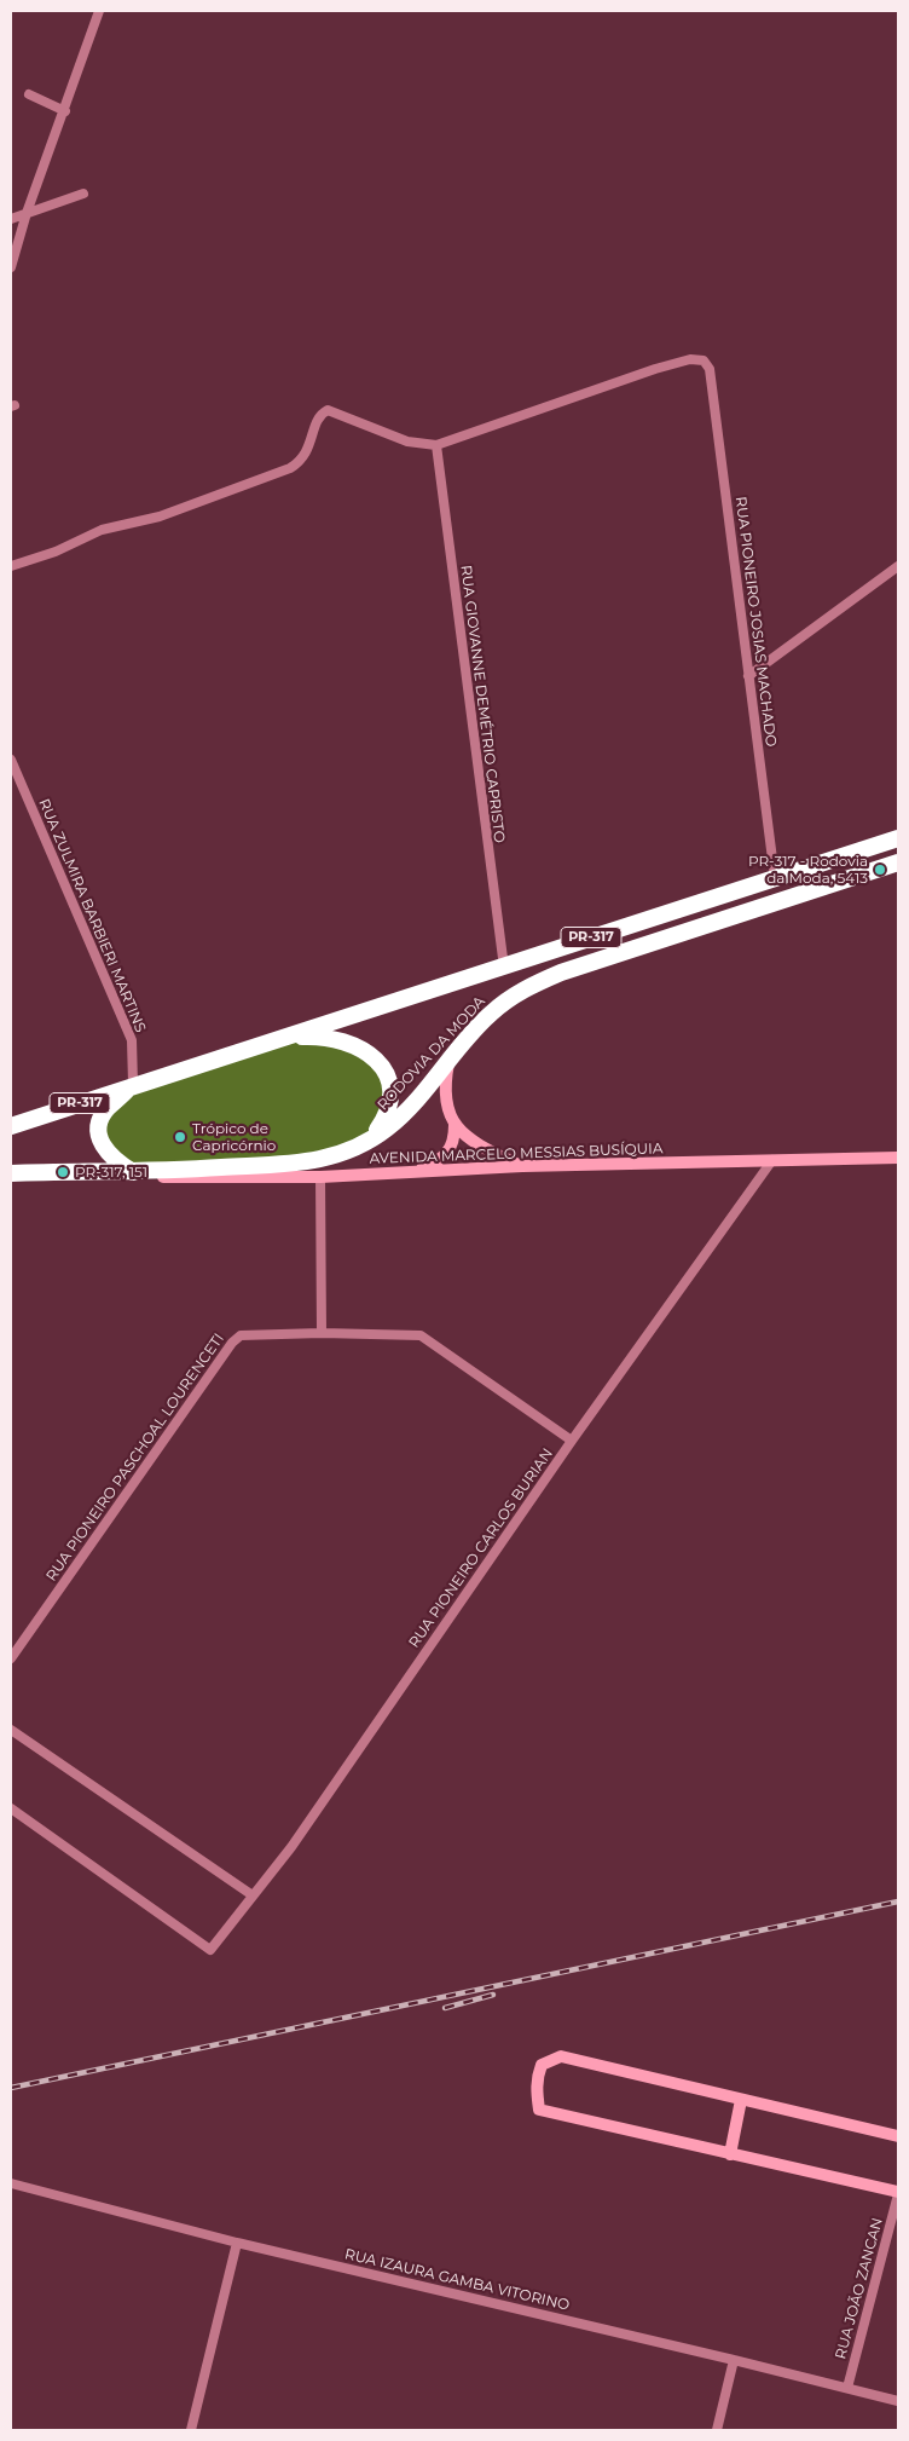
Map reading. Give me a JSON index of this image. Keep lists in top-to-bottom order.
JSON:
{
  "streets": {
    "highway": ["PR-317", "RODOVIA DA MODA"],
    "street": [
      "RUA PIONEIRO JOSIAS MACHADO",
      "RUA GIOVANNE DEMÉTRIO CAPRISTO",
      "RUA ZULMIRA BARBIERI MARTINS",
      "AVENIDA MARCELO MESSIAS BUSÍQUIA",
      "RUA PIONEIRO PASCHOAL LOURENCETI",
      "RUA PIONEIRO CARLOS BURIAN",
      "RUA IZAURA GAMBA VITORINO",
      "RUA JOÃO ZANCAN"
    ]
  },
  "crossings": [
    ["RUA PIONEIRO JOSIAS MACHADO", "RUA GIOVANNE DEMÉTRIO CAPRISTO"],
    ["RUA PIONEIRO JOSIAS MACHADO", "RODOVIA DA MODA"],
    ["RUA GIOVANNE DEMÉTRIO CAPRISTO", "RODOVIA DA MODA"],
    ["RUA ZULMIRA BARBIERI MARTINS", "RODOVIA DA MODA"],
    ["RODOVIA DA MODA", "AVENIDA MARCELO MESSIAS BUSÍQUIA"],
    ["AVENIDA MARCELO MESSIAS BUSÍQUIA", "RUA PIONEIRO CARLOS BURIAN"],
    ["RUA PIONEIRO PASCHOAL LOURENCETI", "RUA PIONEIRO CARLOS BURIAN"],
    ["RUA IZAURA GAMBA VITORINO", "RUA JOÃO ZANCAN"]
  ],
  "places": ["PR-317 - Rodovia da Moda, 5413", "Trópico de Capricórnio", "PR-317, 151"]
}
